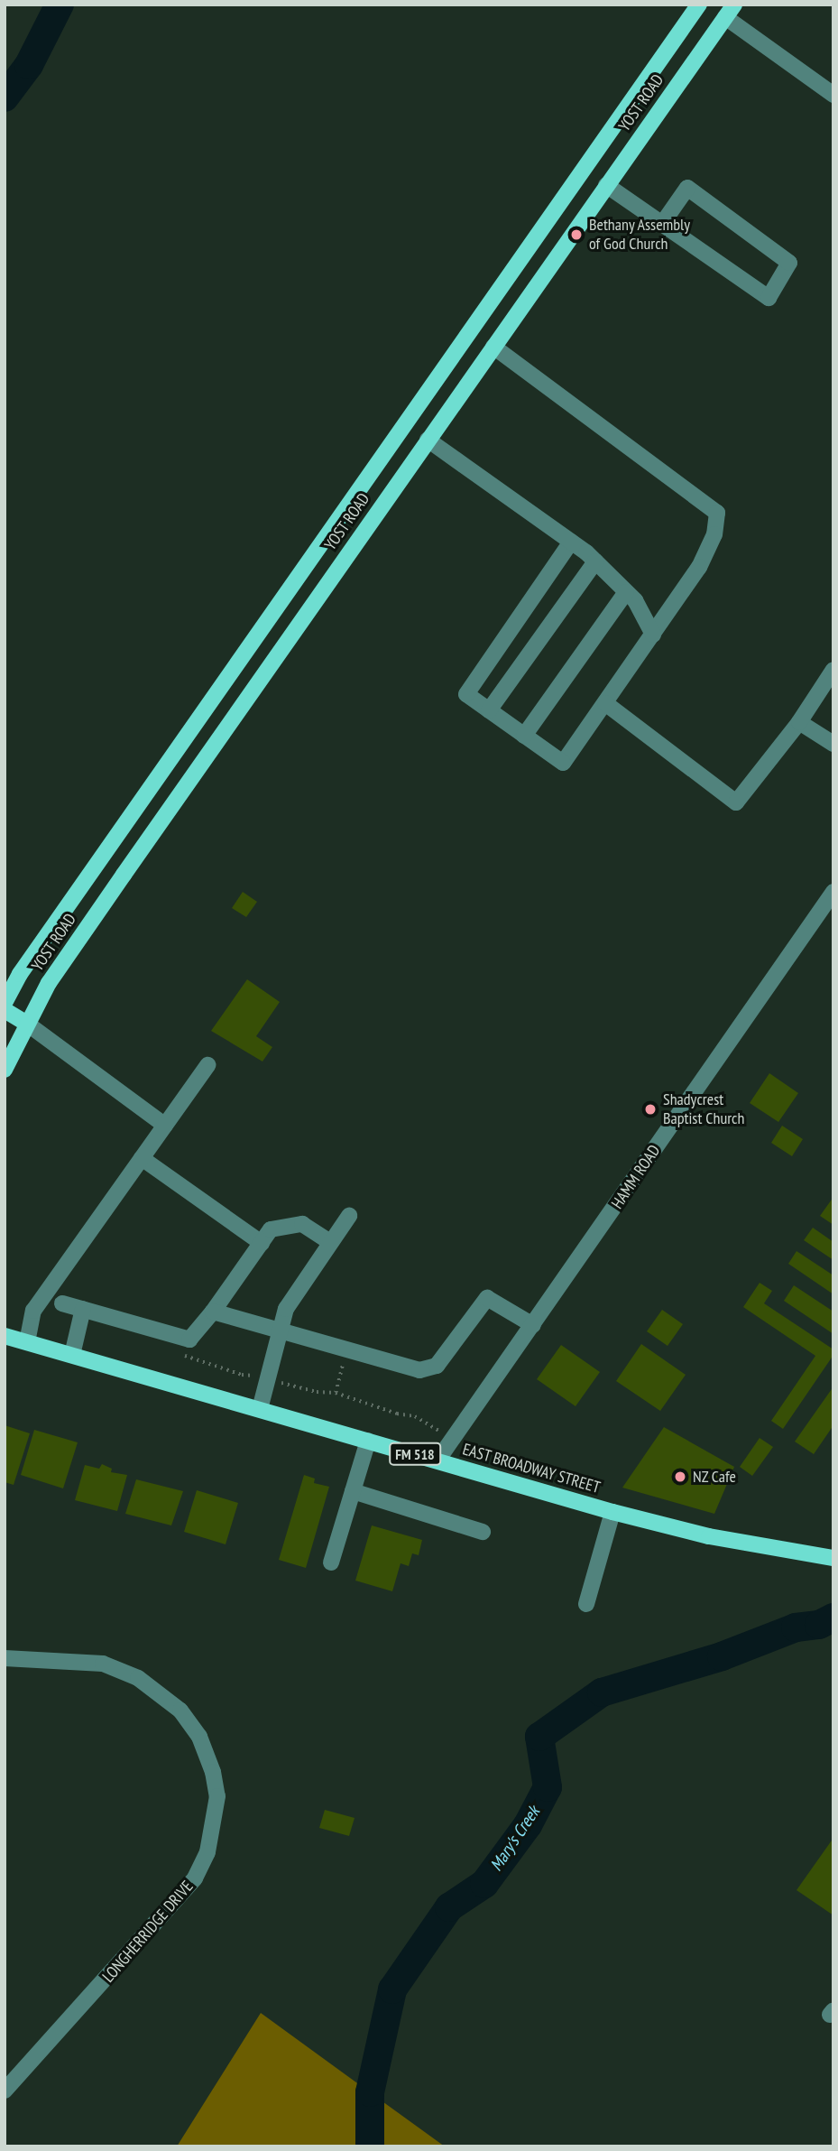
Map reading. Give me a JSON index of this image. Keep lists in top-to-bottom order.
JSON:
{
  "streets": {
    "main road": ["YOST ROAD", "FM 518", "EAST BROADWAY STREET"],
    "street": ["HAMM ROAD", "LONGHERRIDGE DRIVE"]
  },
  "crossings": [
    ["HAMM ROAD", "EAST BROADWAY STREET"]
  ],
  "water": ["Mary's Creek"],
  "places": ["Bethany Assembly of God Church", "Shadycrest Baptist Church", "NZ Cafe"]
}
